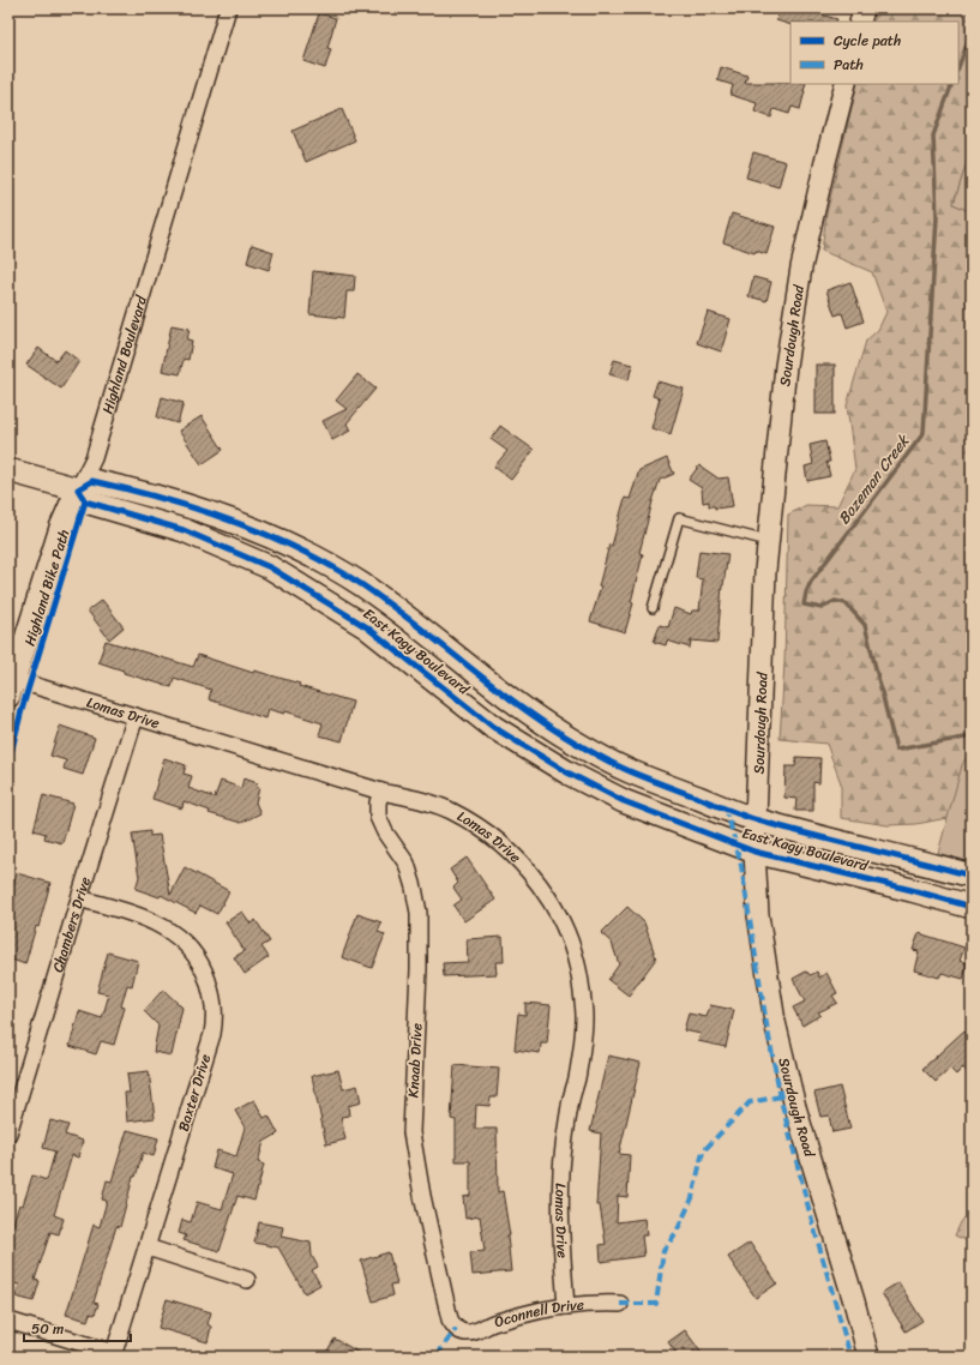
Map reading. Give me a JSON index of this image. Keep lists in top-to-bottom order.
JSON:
{
  "streets": {
    "main road": ["Highland Boulevard", "East Kagy Boulevard"],
    "street": [
      "Sourdough Road",
      "Lomas Drive",
      "Chambers Drive",
      "Knaab Drive",
      "Baxter Drive",
      "Oconnell Drive"
    ],
    "cycle path": ["Highland Bike Path"]
  },
  "crossings": [
    ["Sourdough Road", "East Kagy Boulevard"],
    ["Highland Boulevard", "East Kagy Boulevard"],
    ["Highland Boulevard", "Lomas Drive"],
    ["Lomas Drive", "Chambers Drive"],
    ["Lomas Drive", "Knaab Drive"],
    ["Lomas Drive", "Oconnell Drive"],
    ["Chambers Drive", "Baxter Drive"],
    ["Knaab Drive", "Oconnell Drive"]
  ],
  "water": ["Bozeman Creek"],
  "legend": ["Cycle path", "Path"],
  "scale_bar": "50 m"
}
